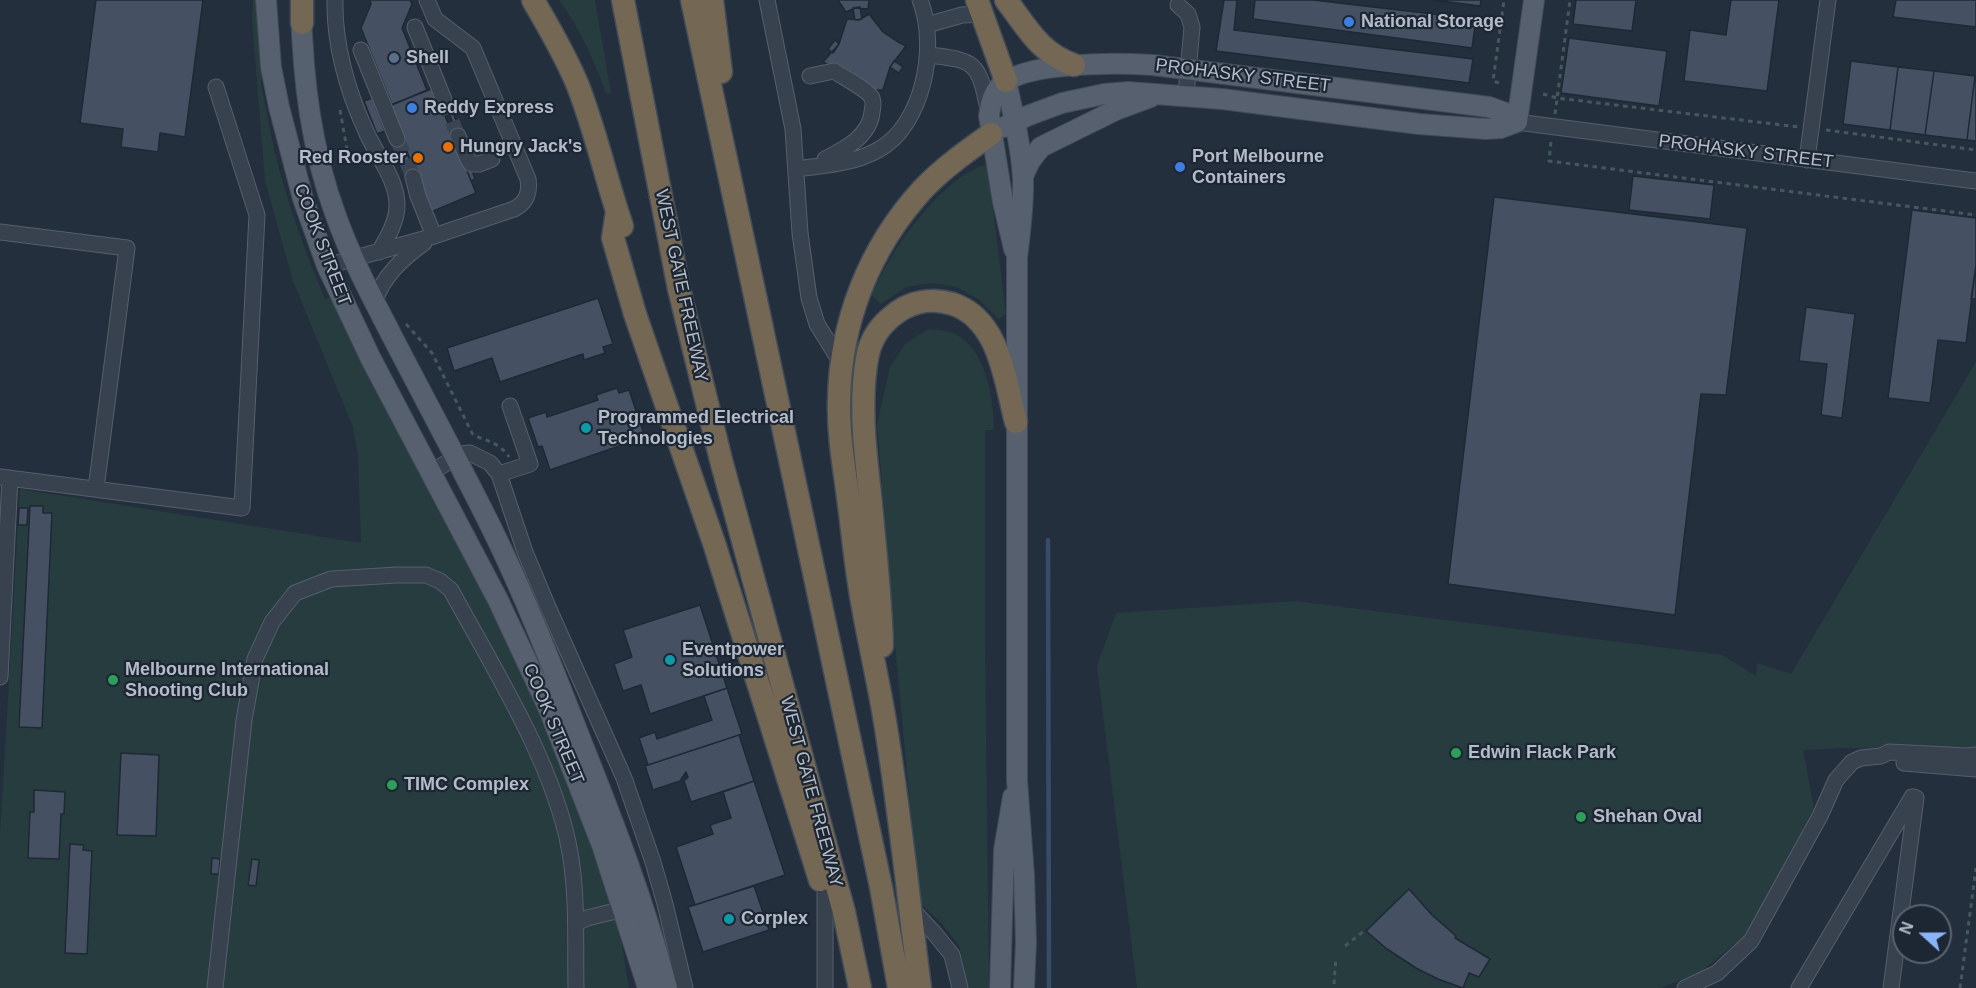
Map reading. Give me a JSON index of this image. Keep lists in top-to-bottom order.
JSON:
{
  "streets": {
    "highway": ["WEST GATE FREEWAY"],
    "main road": ["PROHASKY STREET", "COOK STREET"]
  },
  "places": [
    "National Storage",
    "Shell",
    "Reddy Express",
    "Hungry Jack's",
    "Red Rooster",
    "Port Melbourne Containers",
    "Programmed Electrical Technologies",
    "Eventpower Solutions",
    "Melbourne International Shooting Club",
    "Edwin Flack Park",
    "TIMC Complex",
    "Shehan Oval",
    "Corplex"
  ],
  "north": "left"
}
